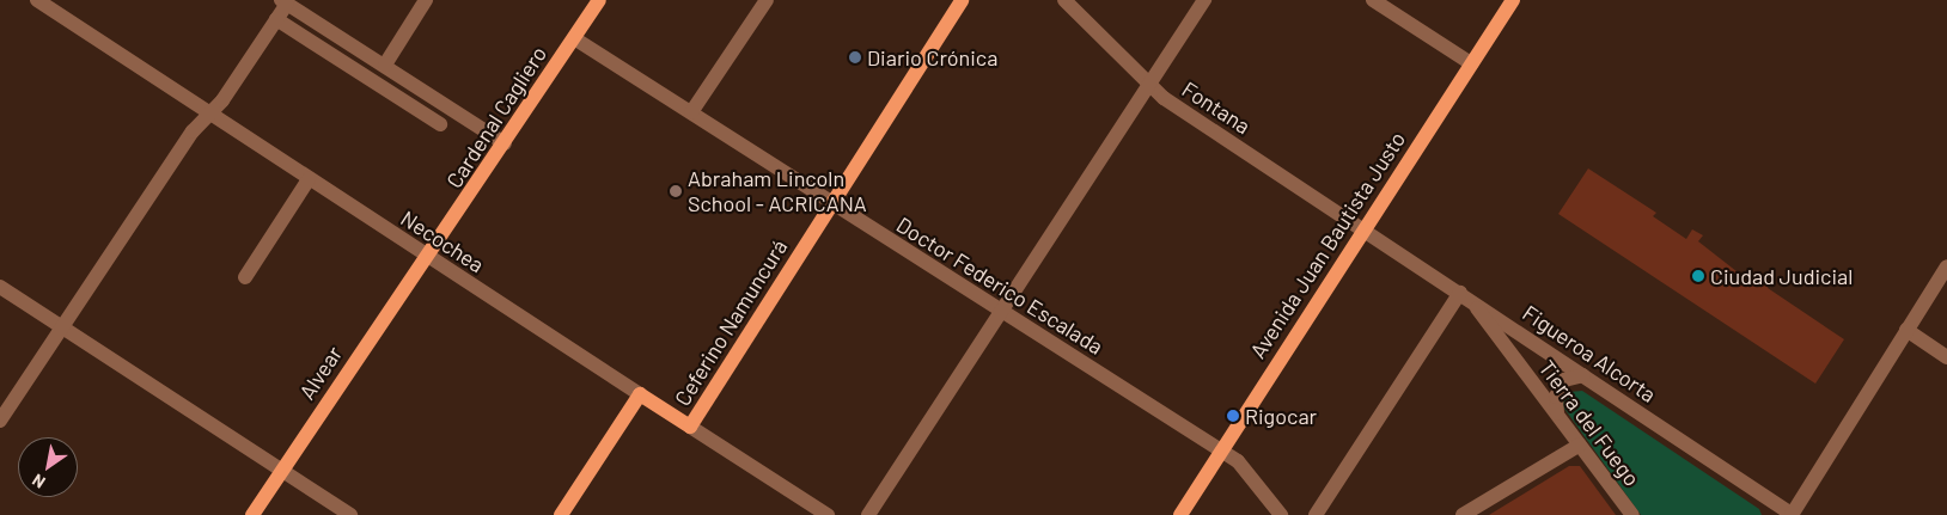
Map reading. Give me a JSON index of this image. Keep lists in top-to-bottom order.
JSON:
{
  "streets": {
    "main road": [
      "Cardenal Cagliero",
      "Necochea",
      "Avenida Juan Bautista Justo",
      "Ceferino Namuncurá",
      "Alvear"
    ],
    "street": [
      "Fontana",
      "Doctor Federico Escalada",
      "Figueroa Alcorta",
      "Tierra del Fuego"
    ]
  },
  "crossings": [
    ["Fontana", "Avenida Juan Bautista Justo"],
    ["Fontana", "Figueroa Alcorta"],
    ["Cardenal Cagliero", "Necochea"],
    ["Cardenal Cagliero", "Doctor Federico Escalada"],
    ["Cardenal Cagliero", "Alvear"],
    ["Necochea", "Ceferino Namuncurá"],
    ["Necochea", "Alvear"],
    ["Avenida Juan Bautista Justo", "Doctor Federico Escalada"],
    ["Avenida Juan Bautista Justo", "Figueroa Alcorta"],
    ["Doctor Federico Escalada", "Ceferino Namuncurá"],
    ["Figueroa Alcorta", "Tierra del Fuego"]
  ],
  "places": [
    "Diario Crónica",
    "Abraham Lincoln School - ACRICANA",
    "Ciudad Judicial",
    "Rigocar"
  ],
  "north": "bottom left"
}
